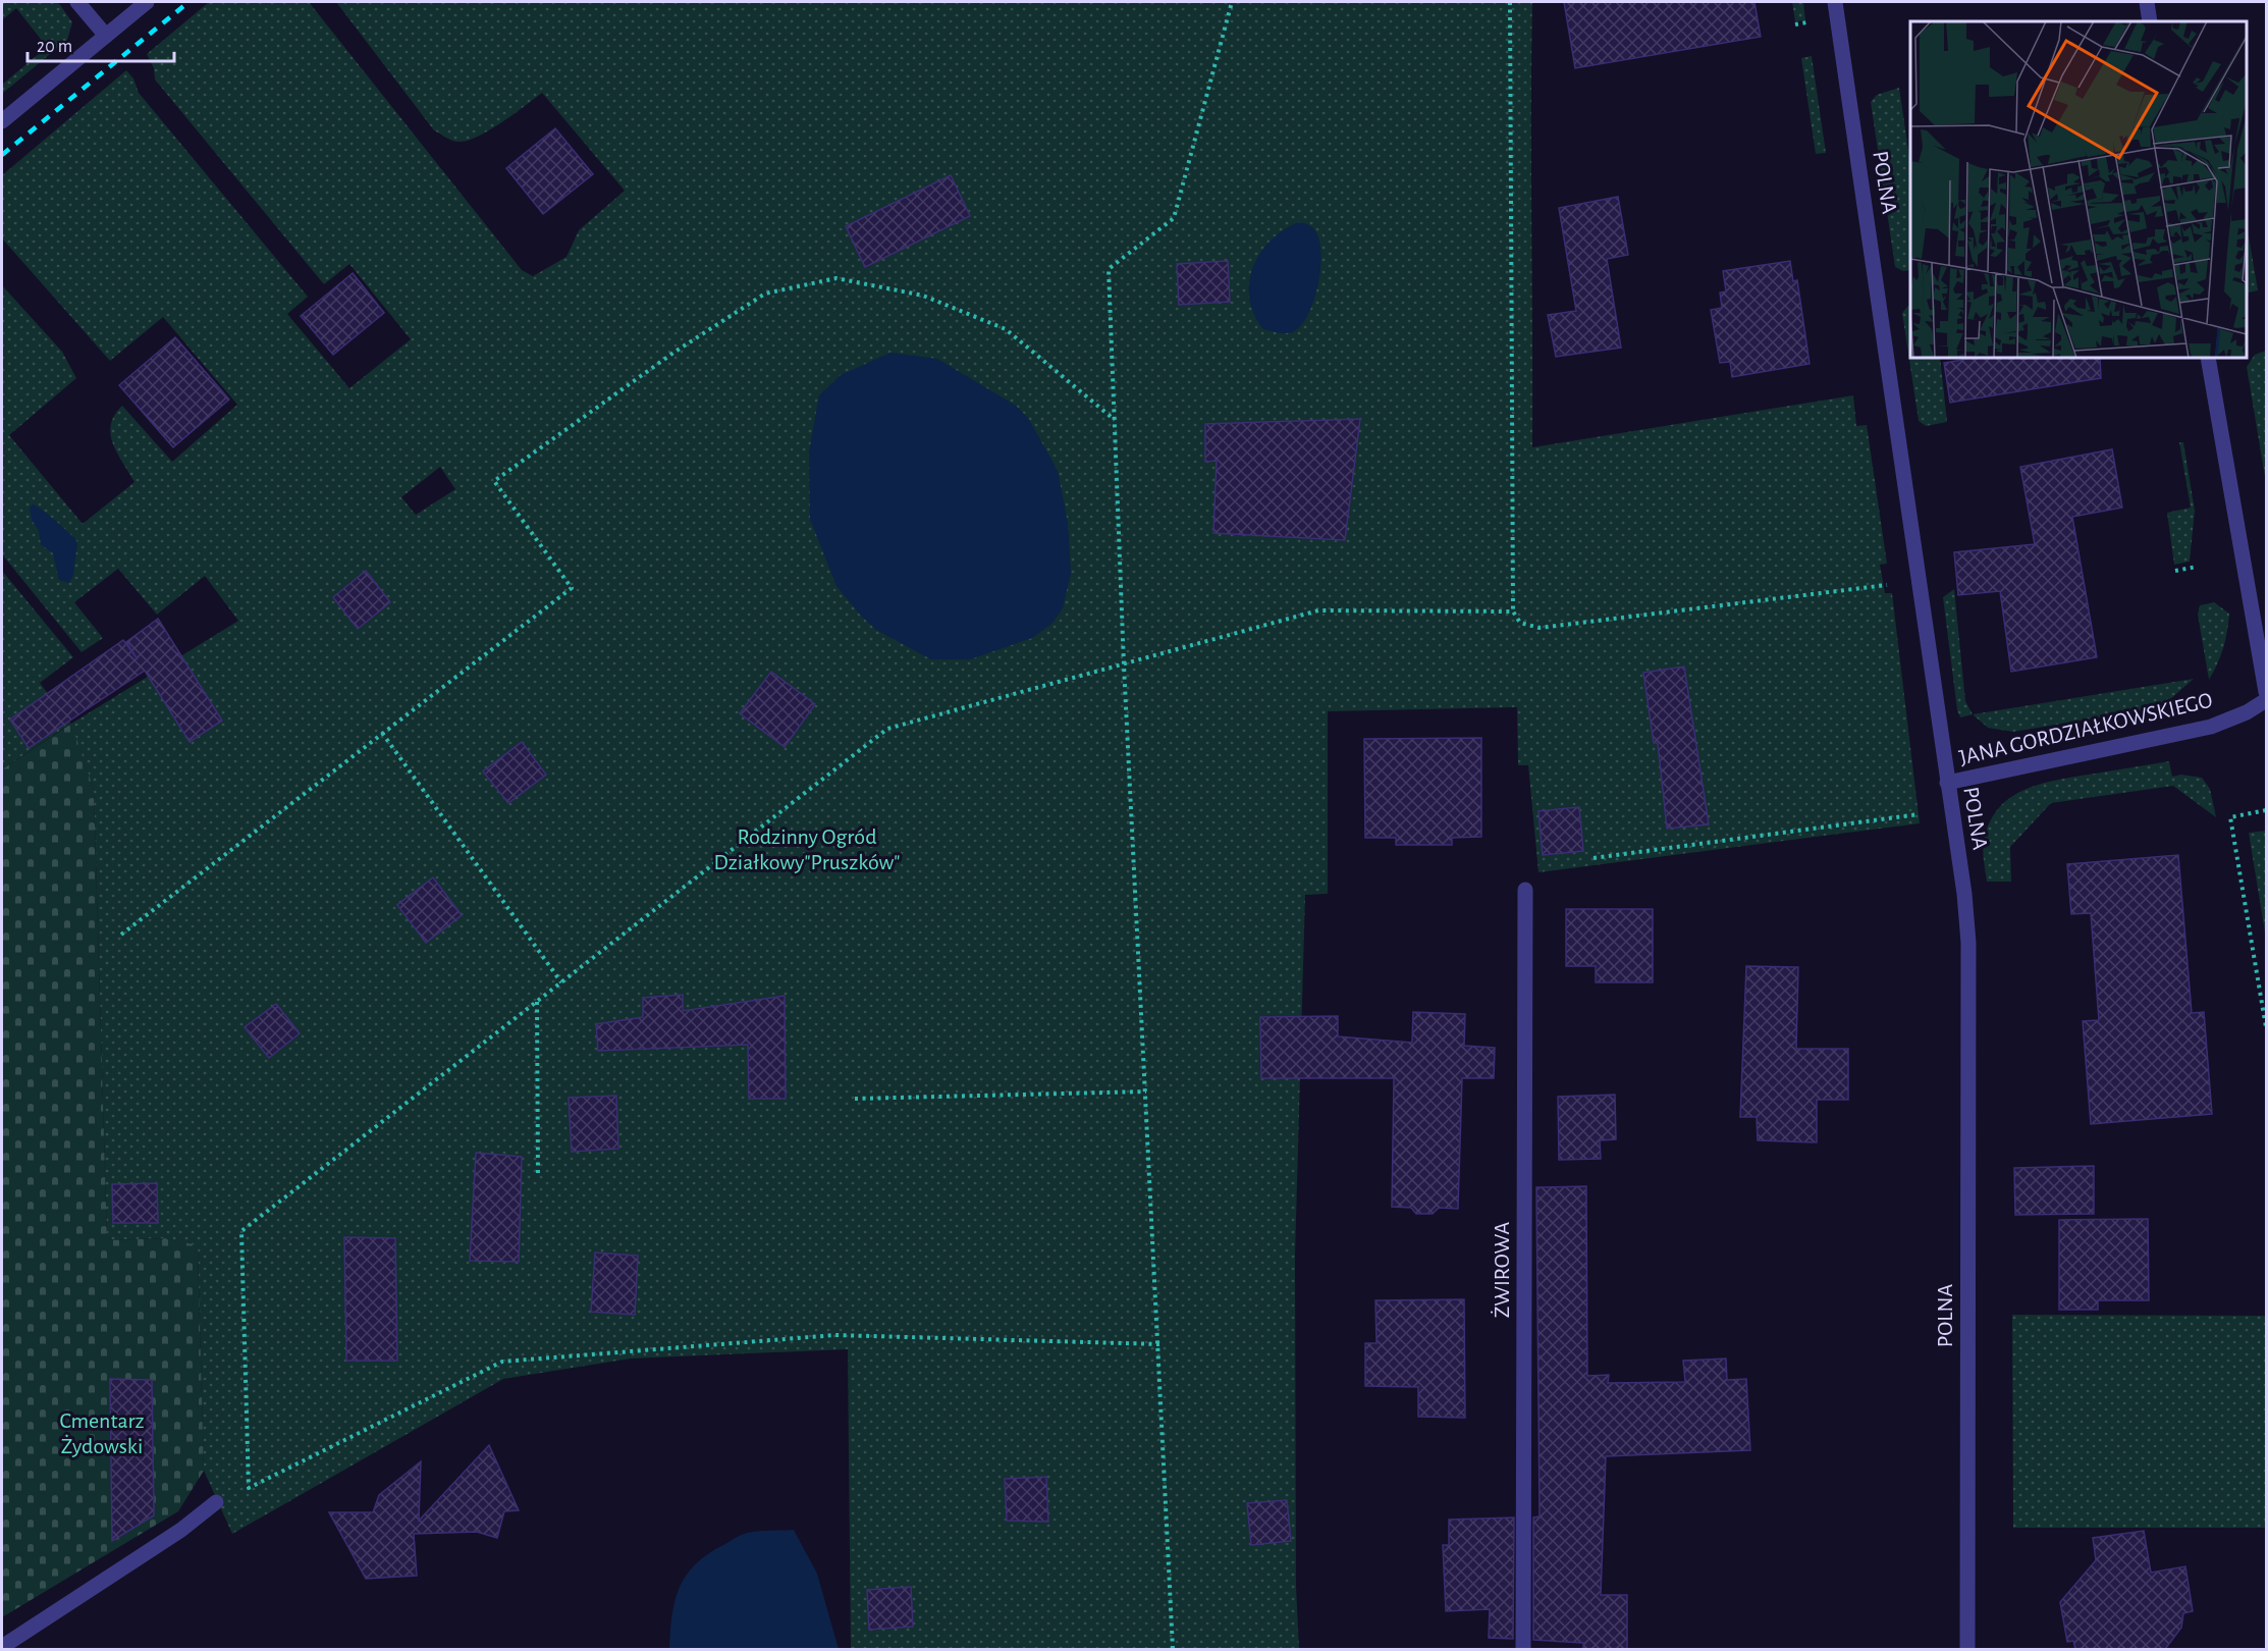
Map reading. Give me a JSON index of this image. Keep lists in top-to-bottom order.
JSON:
{
  "streets": {
    "street": ["POLNA", "JANA GORDZIAŁKOWSKIEGO", "ŻWIROWA"]
  },
  "crossings": [
    ["POLNA", "JANA GORDZIAŁKOWSKIEGO"]
  ],
  "parks": ["Rodzinny Ogród Działkowy\"Pruszków\"", "Cmentarz Żydowski"],
  "scale_bar": "20 m"
}
